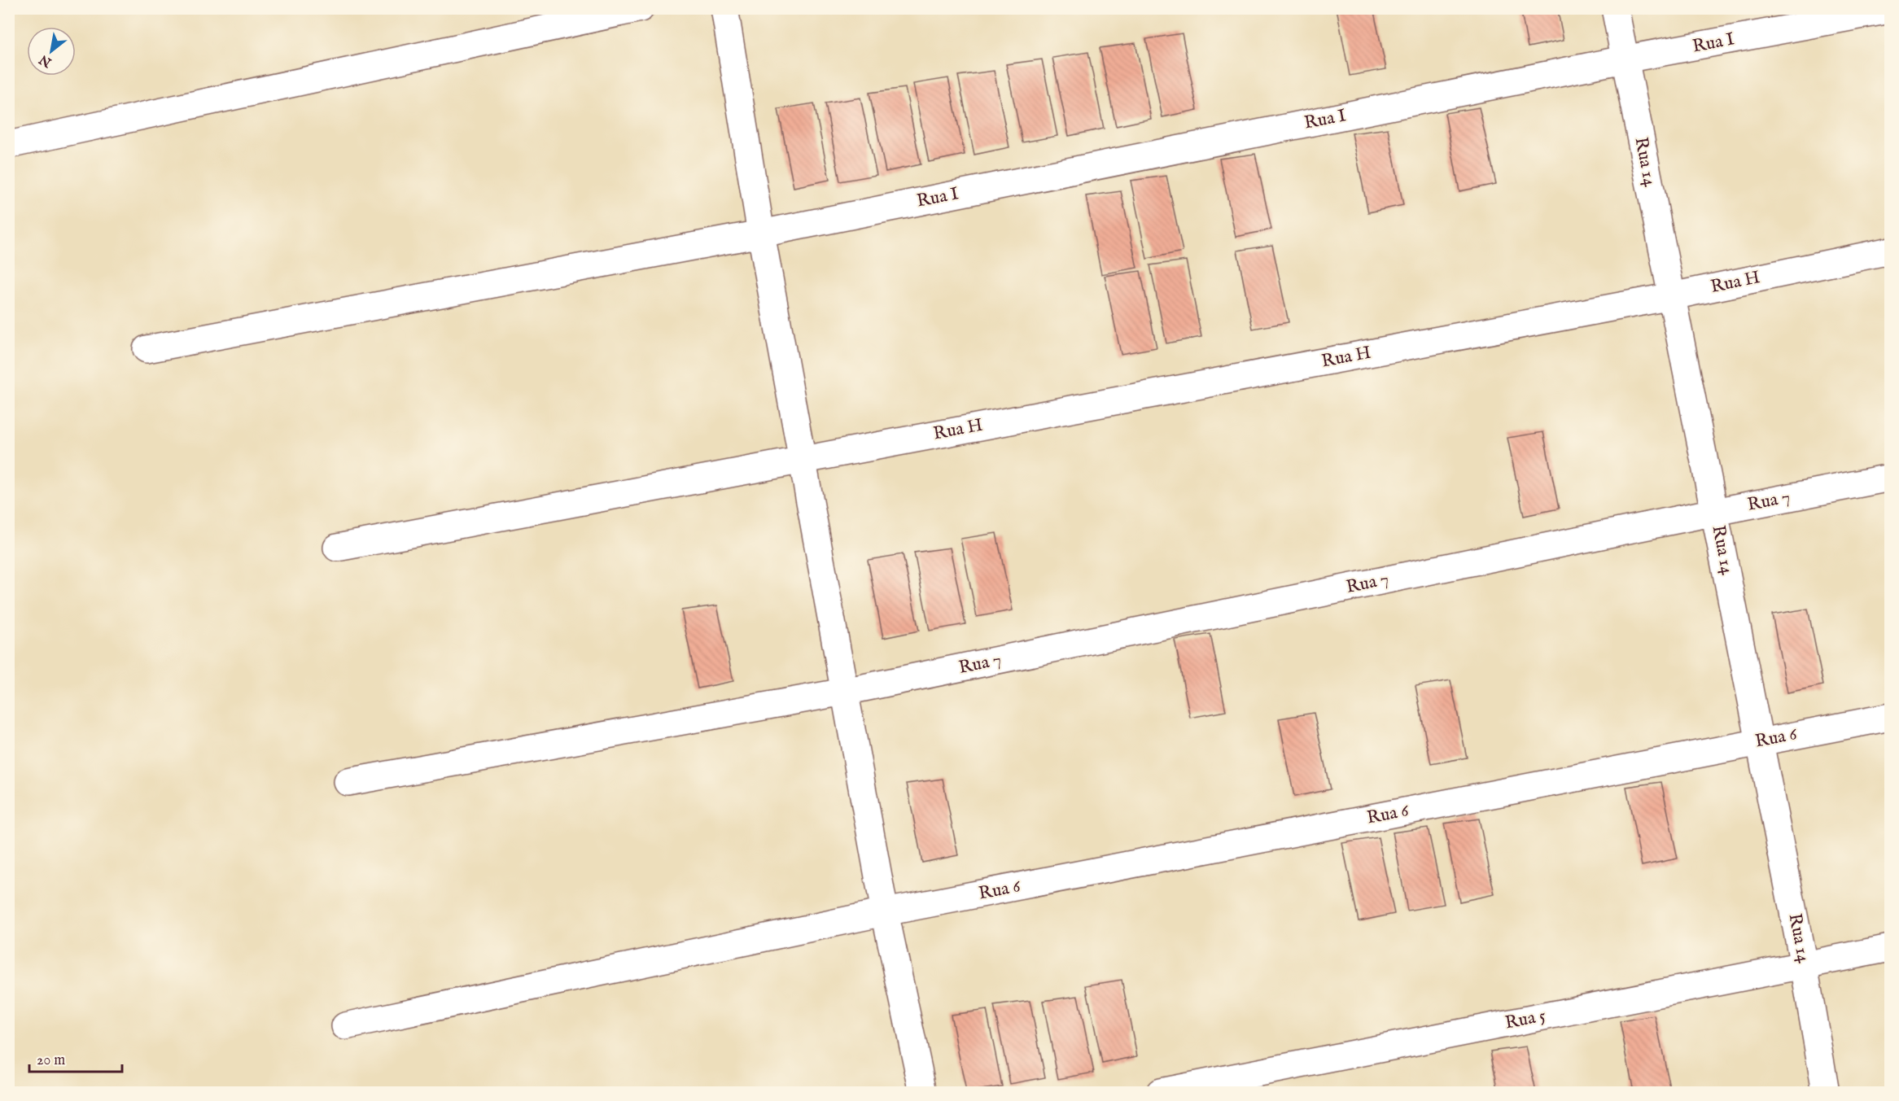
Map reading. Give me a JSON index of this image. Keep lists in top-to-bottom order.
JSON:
{
  "streets": {
    "street": [
      "Rua I",
      "Rua 14",
      "Rua H",
      "Rua 7",
      "Rua 6",
      "Rua 5"
    ]
  },
  "crossings": [
    ["Rua I", "Rua 14"],
    ["Rua 14", "Rua H"],
    ["Rua 14", "Rua 7"],
    ["Rua 14", "Rua 6"],
    ["Rua 14", "Rua 5"]
  ],
  "scale_bar": "20 m",
  "north": "bottom left"
}
